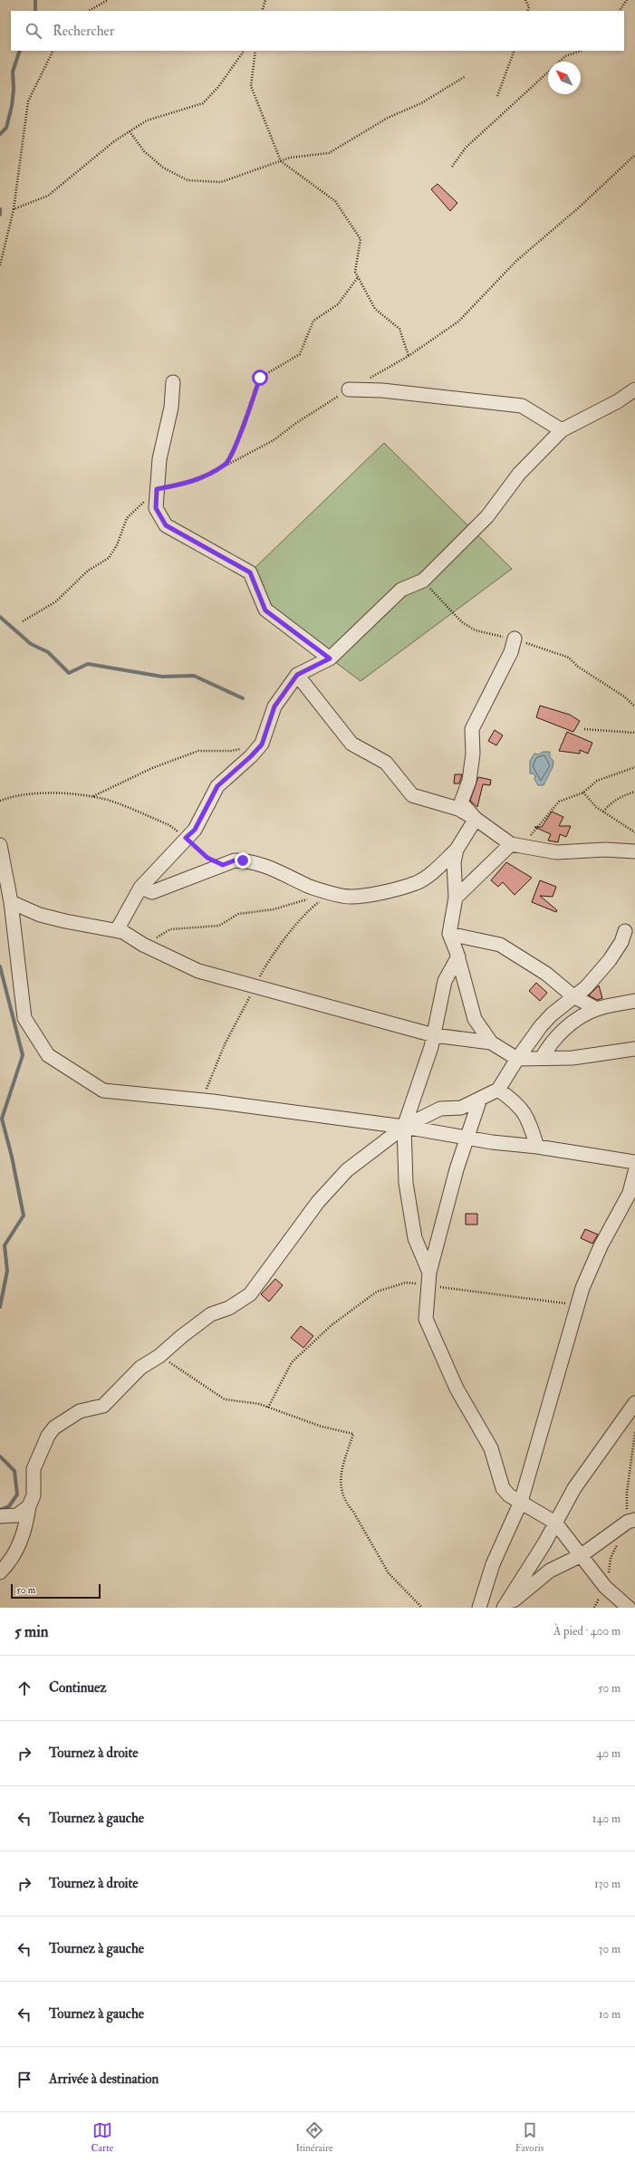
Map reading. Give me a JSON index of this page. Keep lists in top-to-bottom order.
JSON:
{
  "scale_bar": "50 m",
  "north": "top left",
  "page": {
    "search": "Rechercher",
    "scale": "50 m",
    "heading": ["5 min", "À pied · 400 m"],
    "list": [
      ["Continuez", "50 m"],
      ["Tournez à droite", "40 m"],
      ["Tournez à gauche", "140 m"],
      ["Tournez à droite", "130 m"],
      ["Tournez à gauche", "30 m"],
      ["Tournez à gauche", "10 m"],
      "Arrivée à destination"
    ],
    "nav": ["Carte", "Itinéraire", "Favoris"]
  }
}
